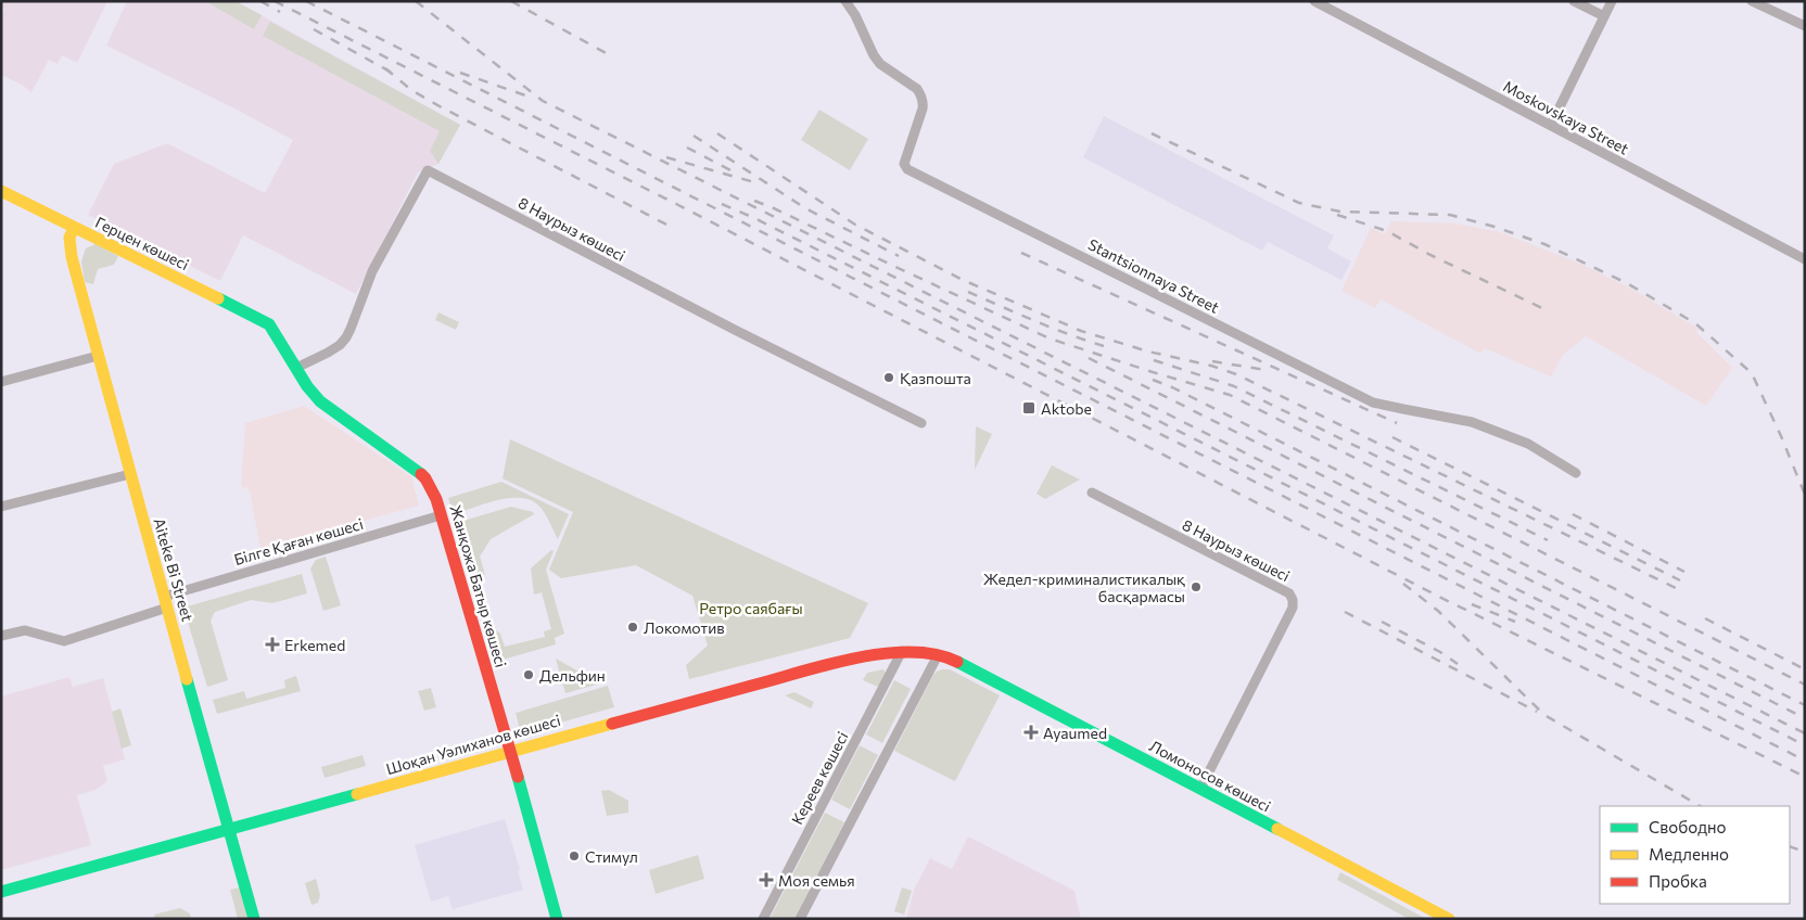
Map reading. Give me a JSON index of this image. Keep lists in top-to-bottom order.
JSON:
{
  "streets": {
    "street": [
      "Moskovskaya Street",
      "8 Наурыз көшесі",
      "Герцен көшесі",
      "Stantsionnaya Street",
      "Білге Қаған көшесі",
      "Aiteke Bi Street",
      "Жанқожа Батыр көшесі",
      "Шоқан Уәлиханов көшесі",
      "Ломоносов көшесі",
      "Кереев көшесі"
    ]
  },
  "crossings": [
    ["8 Наурыз көшесі", "Жанқожа Батыр көшесі"],
    ["8 Наурыз көшесі", "Ломоносов көшесі"],
    ["Герцен көшесі", "Aiteke Bi Street"],
    ["Герцен көшесі", "Жанқожа Батыр көшесі"],
    ["Білге Қаған көшесі", "Aiteke Bi Street"],
    ["Білге Қаған көшесі", "Жанқожа Батыр көшесі"],
    ["Aiteke Bi Street", "Шоқан Уәлиханов көшесі"],
    ["Жанқожа Батыр көшесі", "Шоқан Уәлиханов көшесі"],
    ["Шоқан Уәлиханов көшесі", "Ломоносов көшесі"],
    ["Шоқан Уәлиханов көшесі", "Кереев көшесі"]
  ],
  "parks": ["Ретро саябағы"],
  "places": {
    "other": [
      "Қазпошта",
      "Жедел-криминалистикалық басқармасы",
      "Локомотив",
      "Дельфин",
      "Стимул"
    ],
    "transit": ["Aktobe"],
    "health": ["Erkemed", "Ayaumed", "Моя семья"]
  },
  "legend": ["Свободно", "Медленно", "Пробка"]
}
